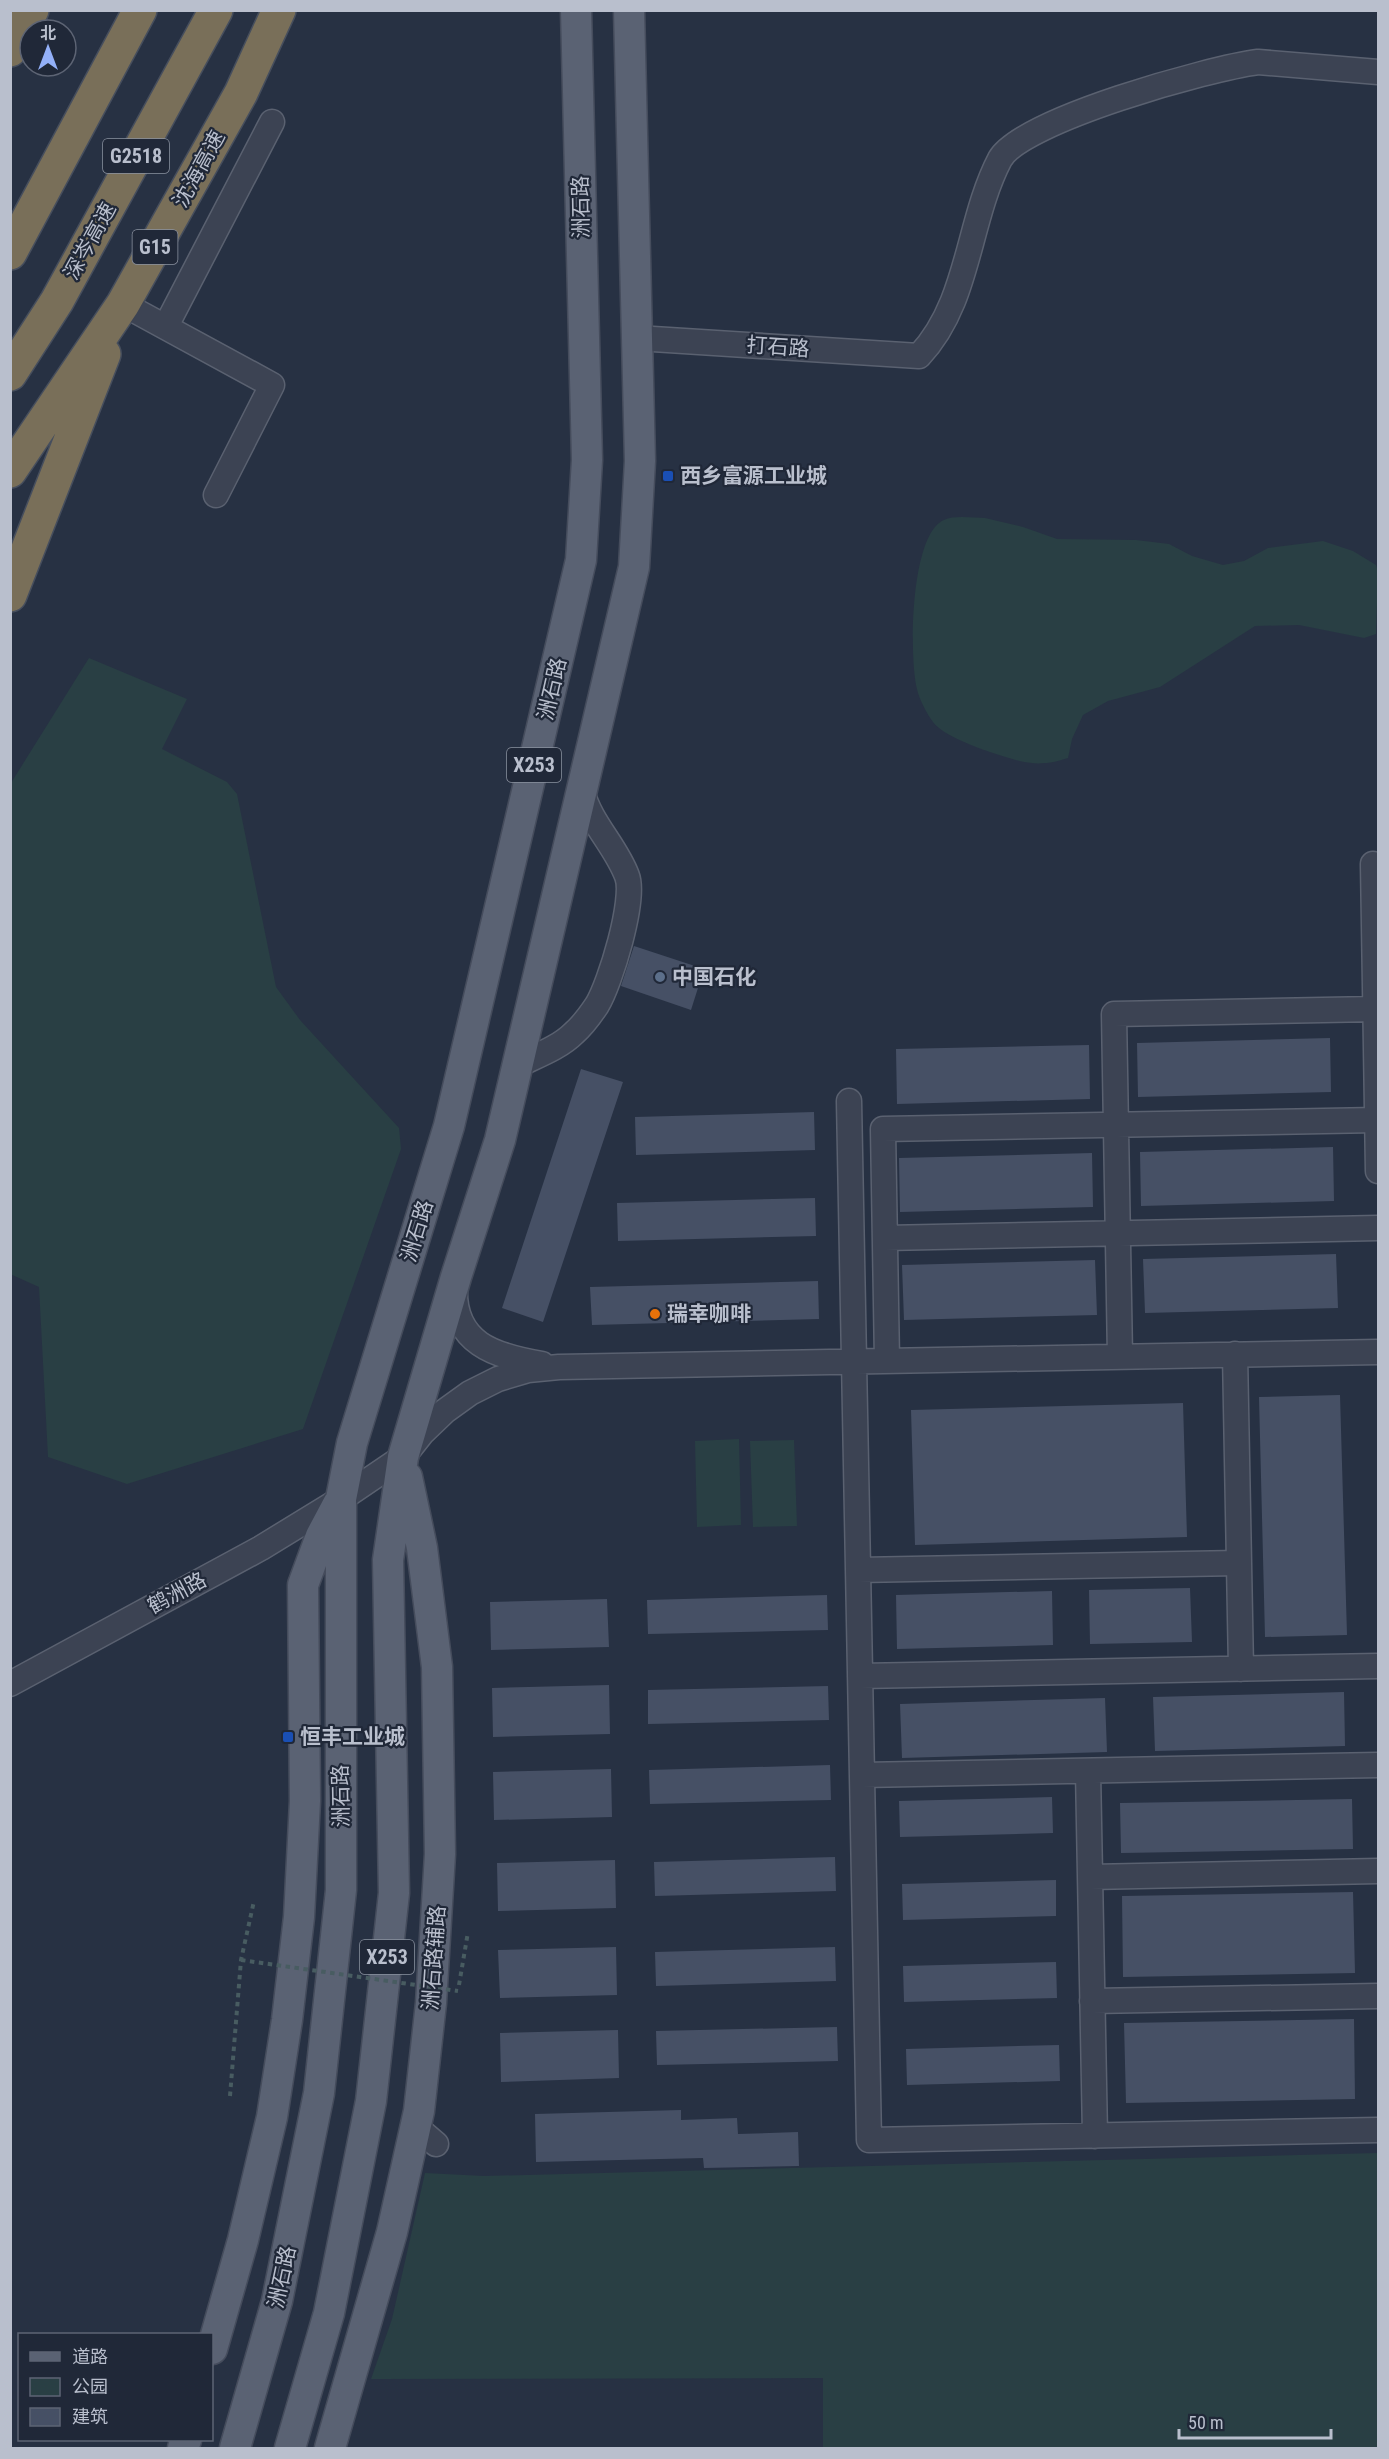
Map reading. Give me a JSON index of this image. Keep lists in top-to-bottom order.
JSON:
{
  "streets": {
    "highway": [
      "G2518",
      "沈海高速",
      "深岑高速",
      "G15"
    ],
    "main road": ["洲石路", "X253", "洲石路辅路"],
    "street": ["打石路", "鹤洲路"]
  },
  "crossings": [
    ["洲石路", "鹤洲路"],
    ["打石路", "X253"],
    ["X253", "鹤洲路"],
    ["X253", "洲石路辅路"],
    ["鹤洲路", "洲石路辅路"]
  ],
  "places": {
    "transit": ["西乡富源工业城", "恒丰工业城"],
    "other": ["中国石化", "瑞幸咖啡"]
  },
  "legend": ["道路", "公园", "建筑"],
  "scale_bar": "50 m",
  "north": "top"
}
